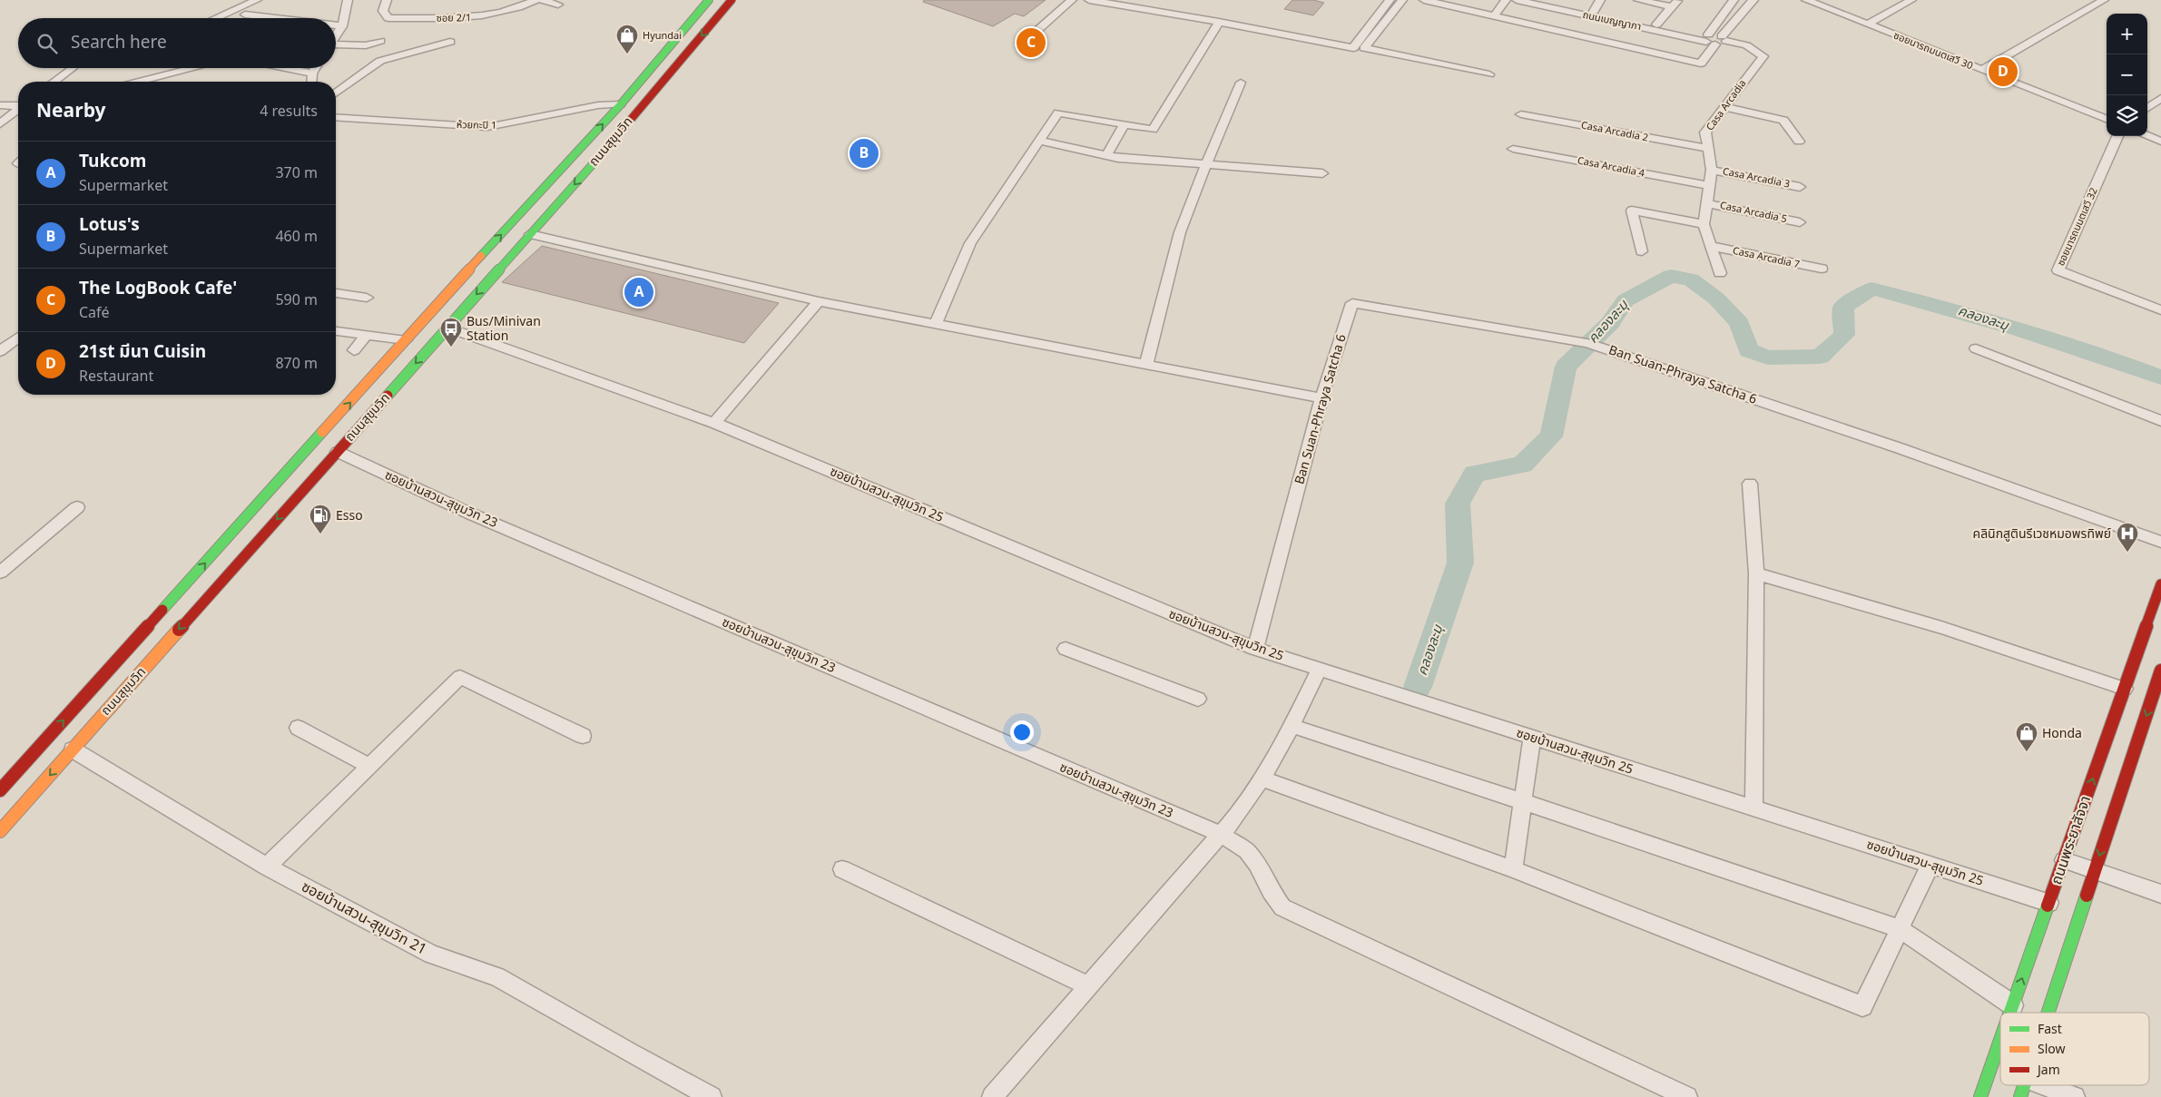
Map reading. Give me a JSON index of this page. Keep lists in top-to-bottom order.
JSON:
{
  "streets": {
    "main road": ["ถนนสุขุมวิท", "ถนนพระยาสัจจา"],
    "street": [
      "ซอย 2/1",
      "ถนนเบญญาภา",
      "ซอยนารถมนตเสวี 30",
      "Casa Arcadia",
      "ห้วยกะปิ 1",
      "Casa Arcadia 2",
      "Casa Arcadia 4",
      "Casa Arcadia 3",
      "Casa Arcadia 5",
      "ซอยนารถมนตเสวี 32",
      "Casa Arcadia 7",
      "Ban Suan-Phraya Satcha 6",
      "ซอยบ้านสวน-สุขุมวิท 25",
      "ซอยบ้านสวน-สุขุมวิท 23",
      "ซอยบ้านสวน-สุขุมวิท 21"
    ]
  },
  "crossings": [
    ["ถนนเบญญาภา", "Casa Arcadia"],
    ["Casa Arcadia", "Casa Arcadia 2"],
    ["Casa Arcadia", "Casa Arcadia 4"],
    ["Casa Arcadia", "Casa Arcadia 3"],
    ["Casa Arcadia", "Casa Arcadia 5"],
    ["Casa Arcadia", "Casa Arcadia 7"],
    ["ห้วยกะปิ 1", "ถนนสุขุมวิท"],
    ["ถนนสุขุมวิท", "ซอยบ้านสวน-สุขุมวิท 25"],
    ["ถนนสุขุมวิท", "ซอยบ้านสวน-สุขุมวิท 23"],
    ["ถนนสุขุมวิท", "ซอยบ้านสวน-สุขุมวิท 21"],
    ["Ban Suan-Phraya Satcha 6", "ซอยบ้านสวน-สุขุมวิท 25"],
    ["ซอยบ้านสวน-สุขุมวิท 25", "ถนนพระยาสัจจา"]
  ],
  "water": ["คลองละมุ"],
  "places": {
    "shop": ["Hyundai", "Honda"],
    "bus stop": ["Bus/Minivan Station"],
    "fuel station": ["Esso"],
    "hospital": ["คลินิกสูตินรีเวชหมอพรทิพย์"]
  },
  "legend": ["Fast", "Slow", "Jam"],
  "page": {
    "map_buttons": ["+", "−"],
    "search": "Search here",
    "pins": [
      "C",
      "D",
      "B",
      "A"
    ],
    "heading": ["Nearby", "4 results"],
    "list": [
      {
        "mark": "A",
        "name": "Tukcom",
        "note": "Supermarket",
        "value": "370 m"
      },
      {
        "mark": "B",
        "name": "Lotus's",
        "note": "Supermarket",
        "value": "460 m"
      },
      {
        "mark": "C",
        "name": "The LogBook Cafe'",
        "note": "Café",
        "value": "590 m"
      },
      {
        "mark": "D",
        "name": "21st มีนา Cuisin",
        "note": "Restaurant",
        "value": "870 m"
      }
    ]
  }
}
